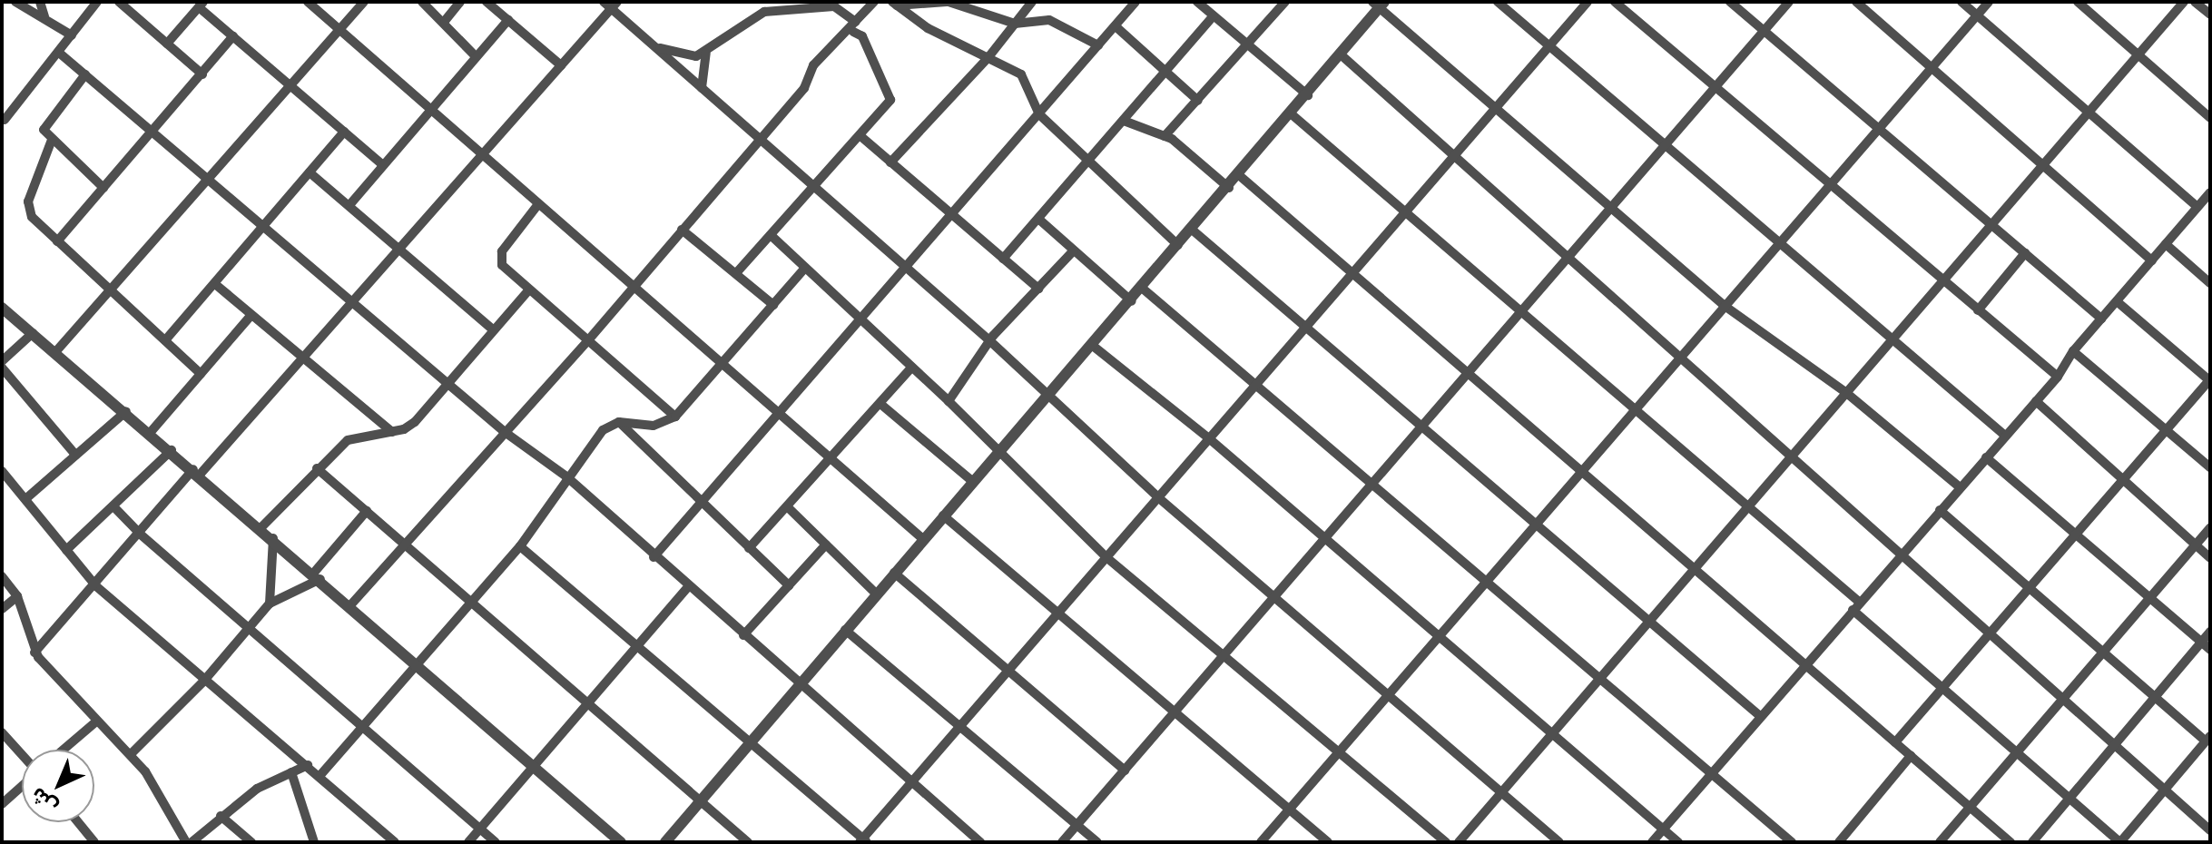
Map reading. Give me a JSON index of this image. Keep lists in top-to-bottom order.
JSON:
{
  "north": "bottom left"
}
